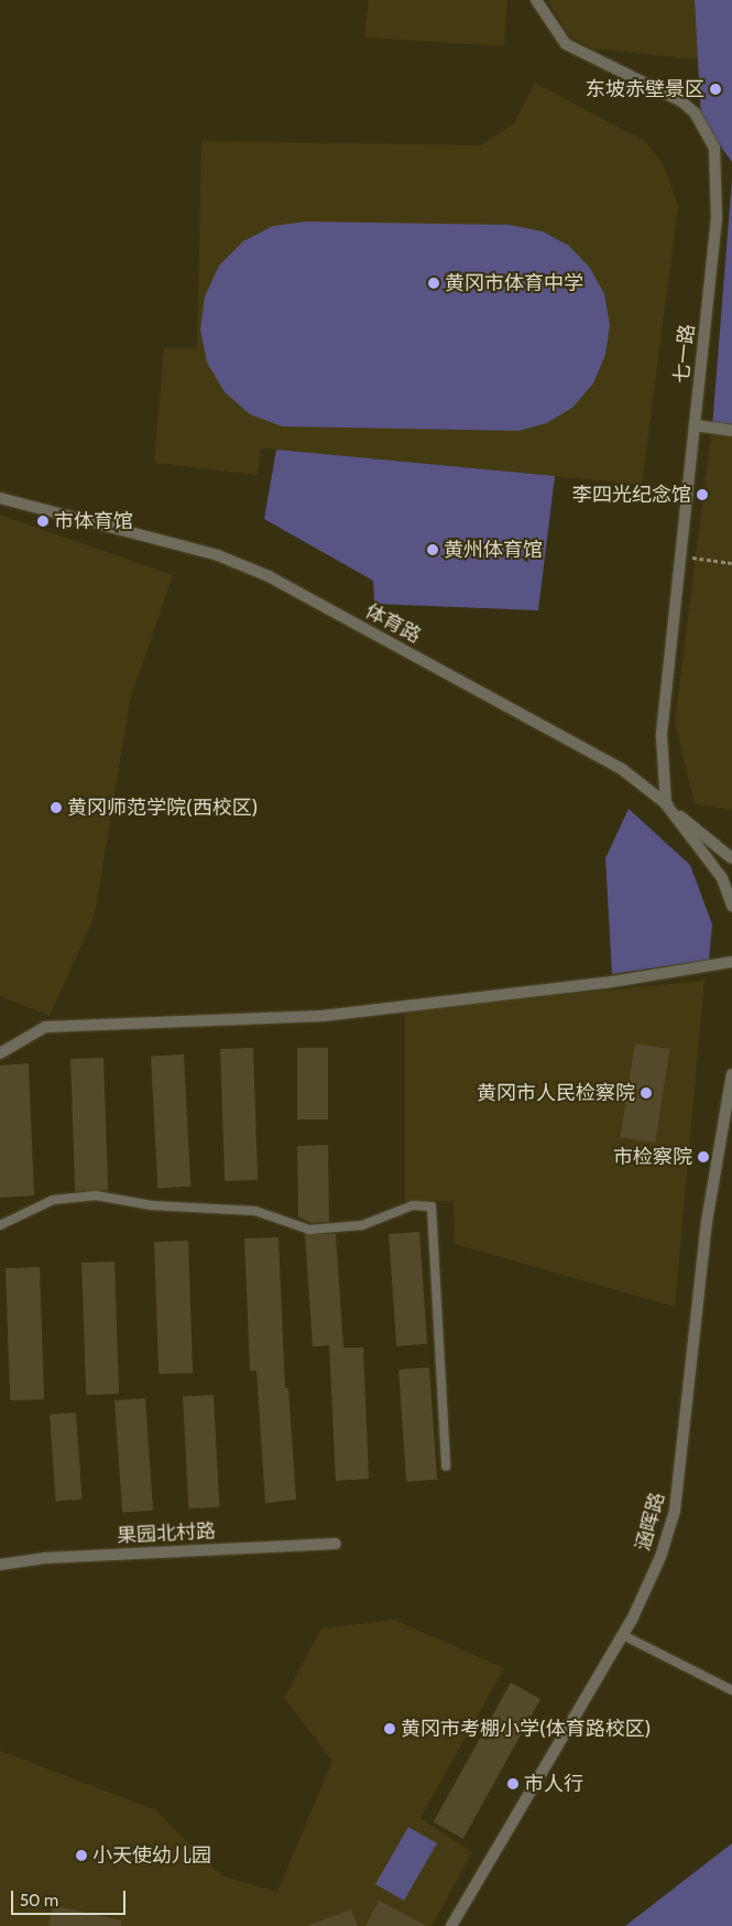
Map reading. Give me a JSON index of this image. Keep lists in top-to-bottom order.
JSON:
{
  "streets": {
    "street": [
      "七一路",
      "体育路",
      "涵晖路",
      "果园北村路"
    ]
  },
  "crossings": [
    ["七一路", "体育路"]
  ],
  "places": [
    "东坡赤壁景区",
    "黄冈市体育中学",
    "李四光纪念馆",
    "市体育馆",
    "黄州体育馆",
    "黄冈师范学院(西校区)",
    "黄冈市人民检察院",
    "市检察院",
    "黄冈市考棚小学(体育路校区)",
    "市人行",
    "小天使幼儿园"
  ],
  "scale_bar": "50 m"
}
